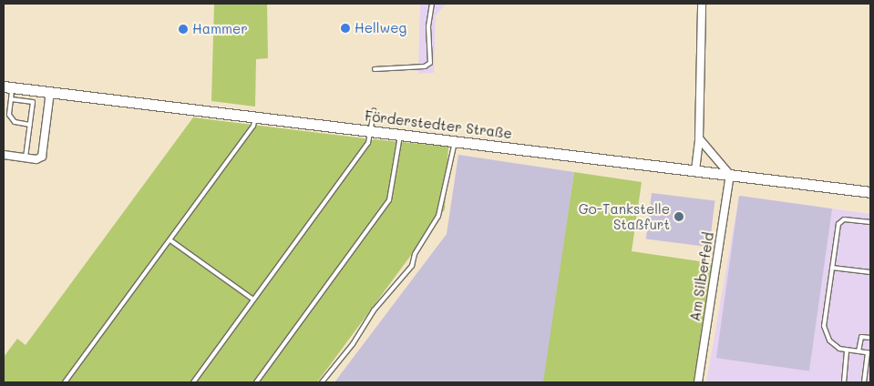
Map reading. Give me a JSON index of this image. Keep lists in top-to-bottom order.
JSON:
{
  "streets": {
    "main road": ["Förderstedter Straße"],
    "street": ["Am Silberfeld"]
  },
  "crossings": [
    ["Förderstedter Straße", "Am Silberfeld"]
  ],
  "places": ["Hellweg", "Hammer", "Go-Tankstelle Staßfurt"]
}
